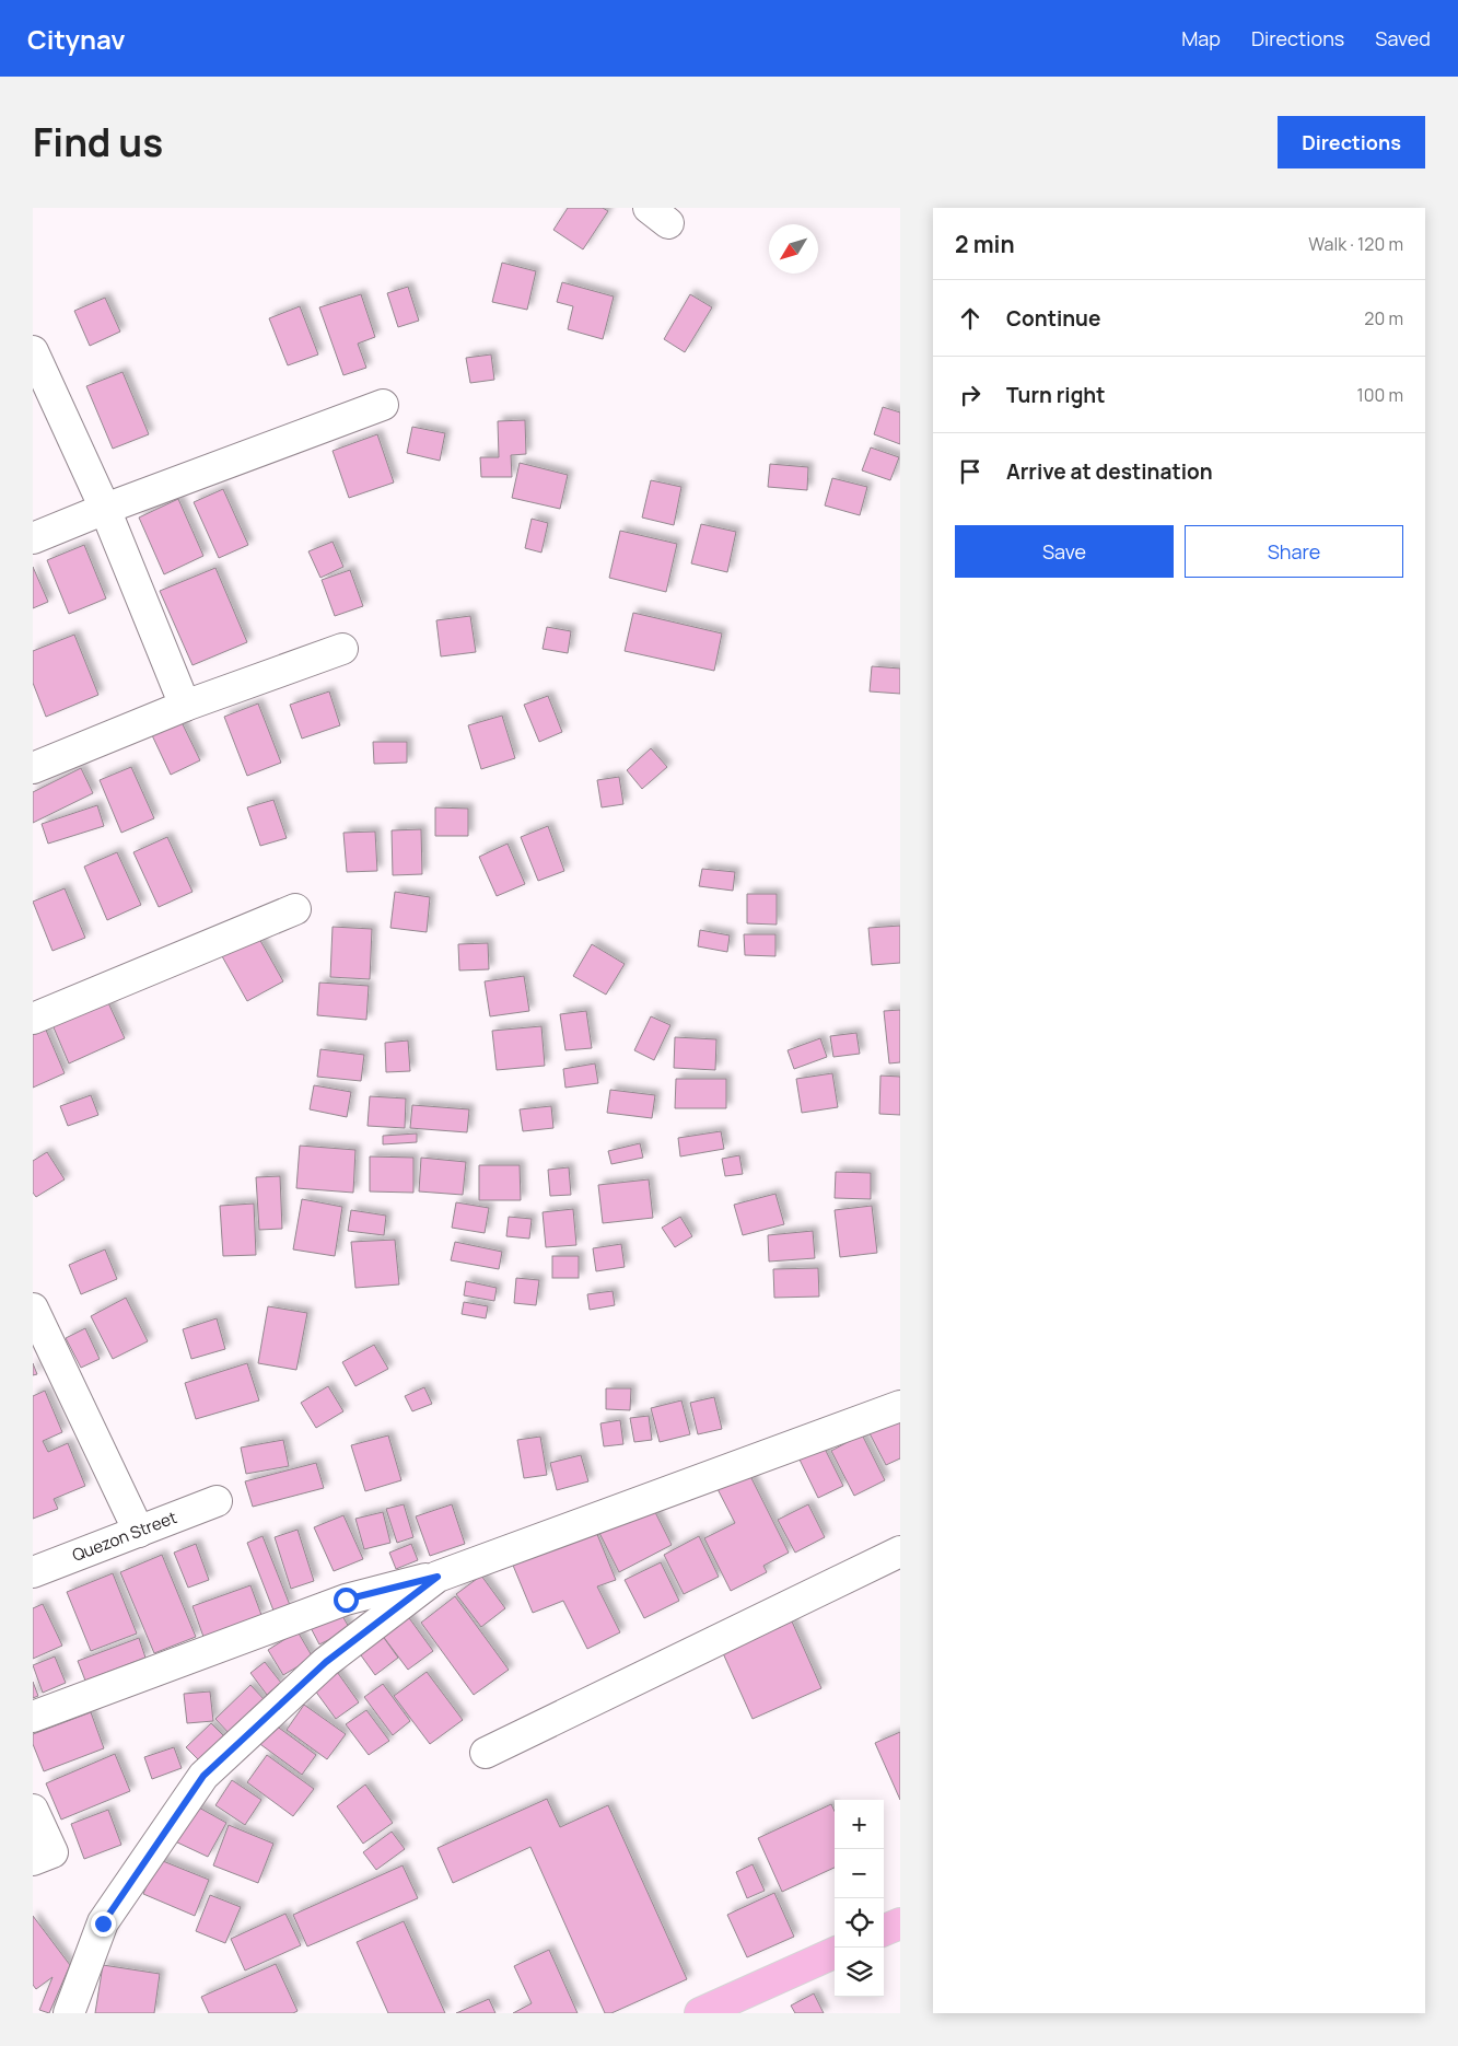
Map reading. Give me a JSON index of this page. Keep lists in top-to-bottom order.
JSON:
{
  "streets": {
    "street": ["Quezon Street"]
  },
  "north": "bottom left",
  "page": {
    "header": "Citynav",
    "nav": ["Map", "Directions", "Saved"],
    "title": "Find us",
    "buttons": [
      "Directions",
      ["Save", "Share"]
    ],
    "heading": ["2 min", "Walk · 120 m"],
    "list": [
      ["Continue", "20 m"],
      ["Turn right", "100 m"],
      "Arrive at destination"
    ],
    "map_buttons": ["+", "−"]
  }
}
